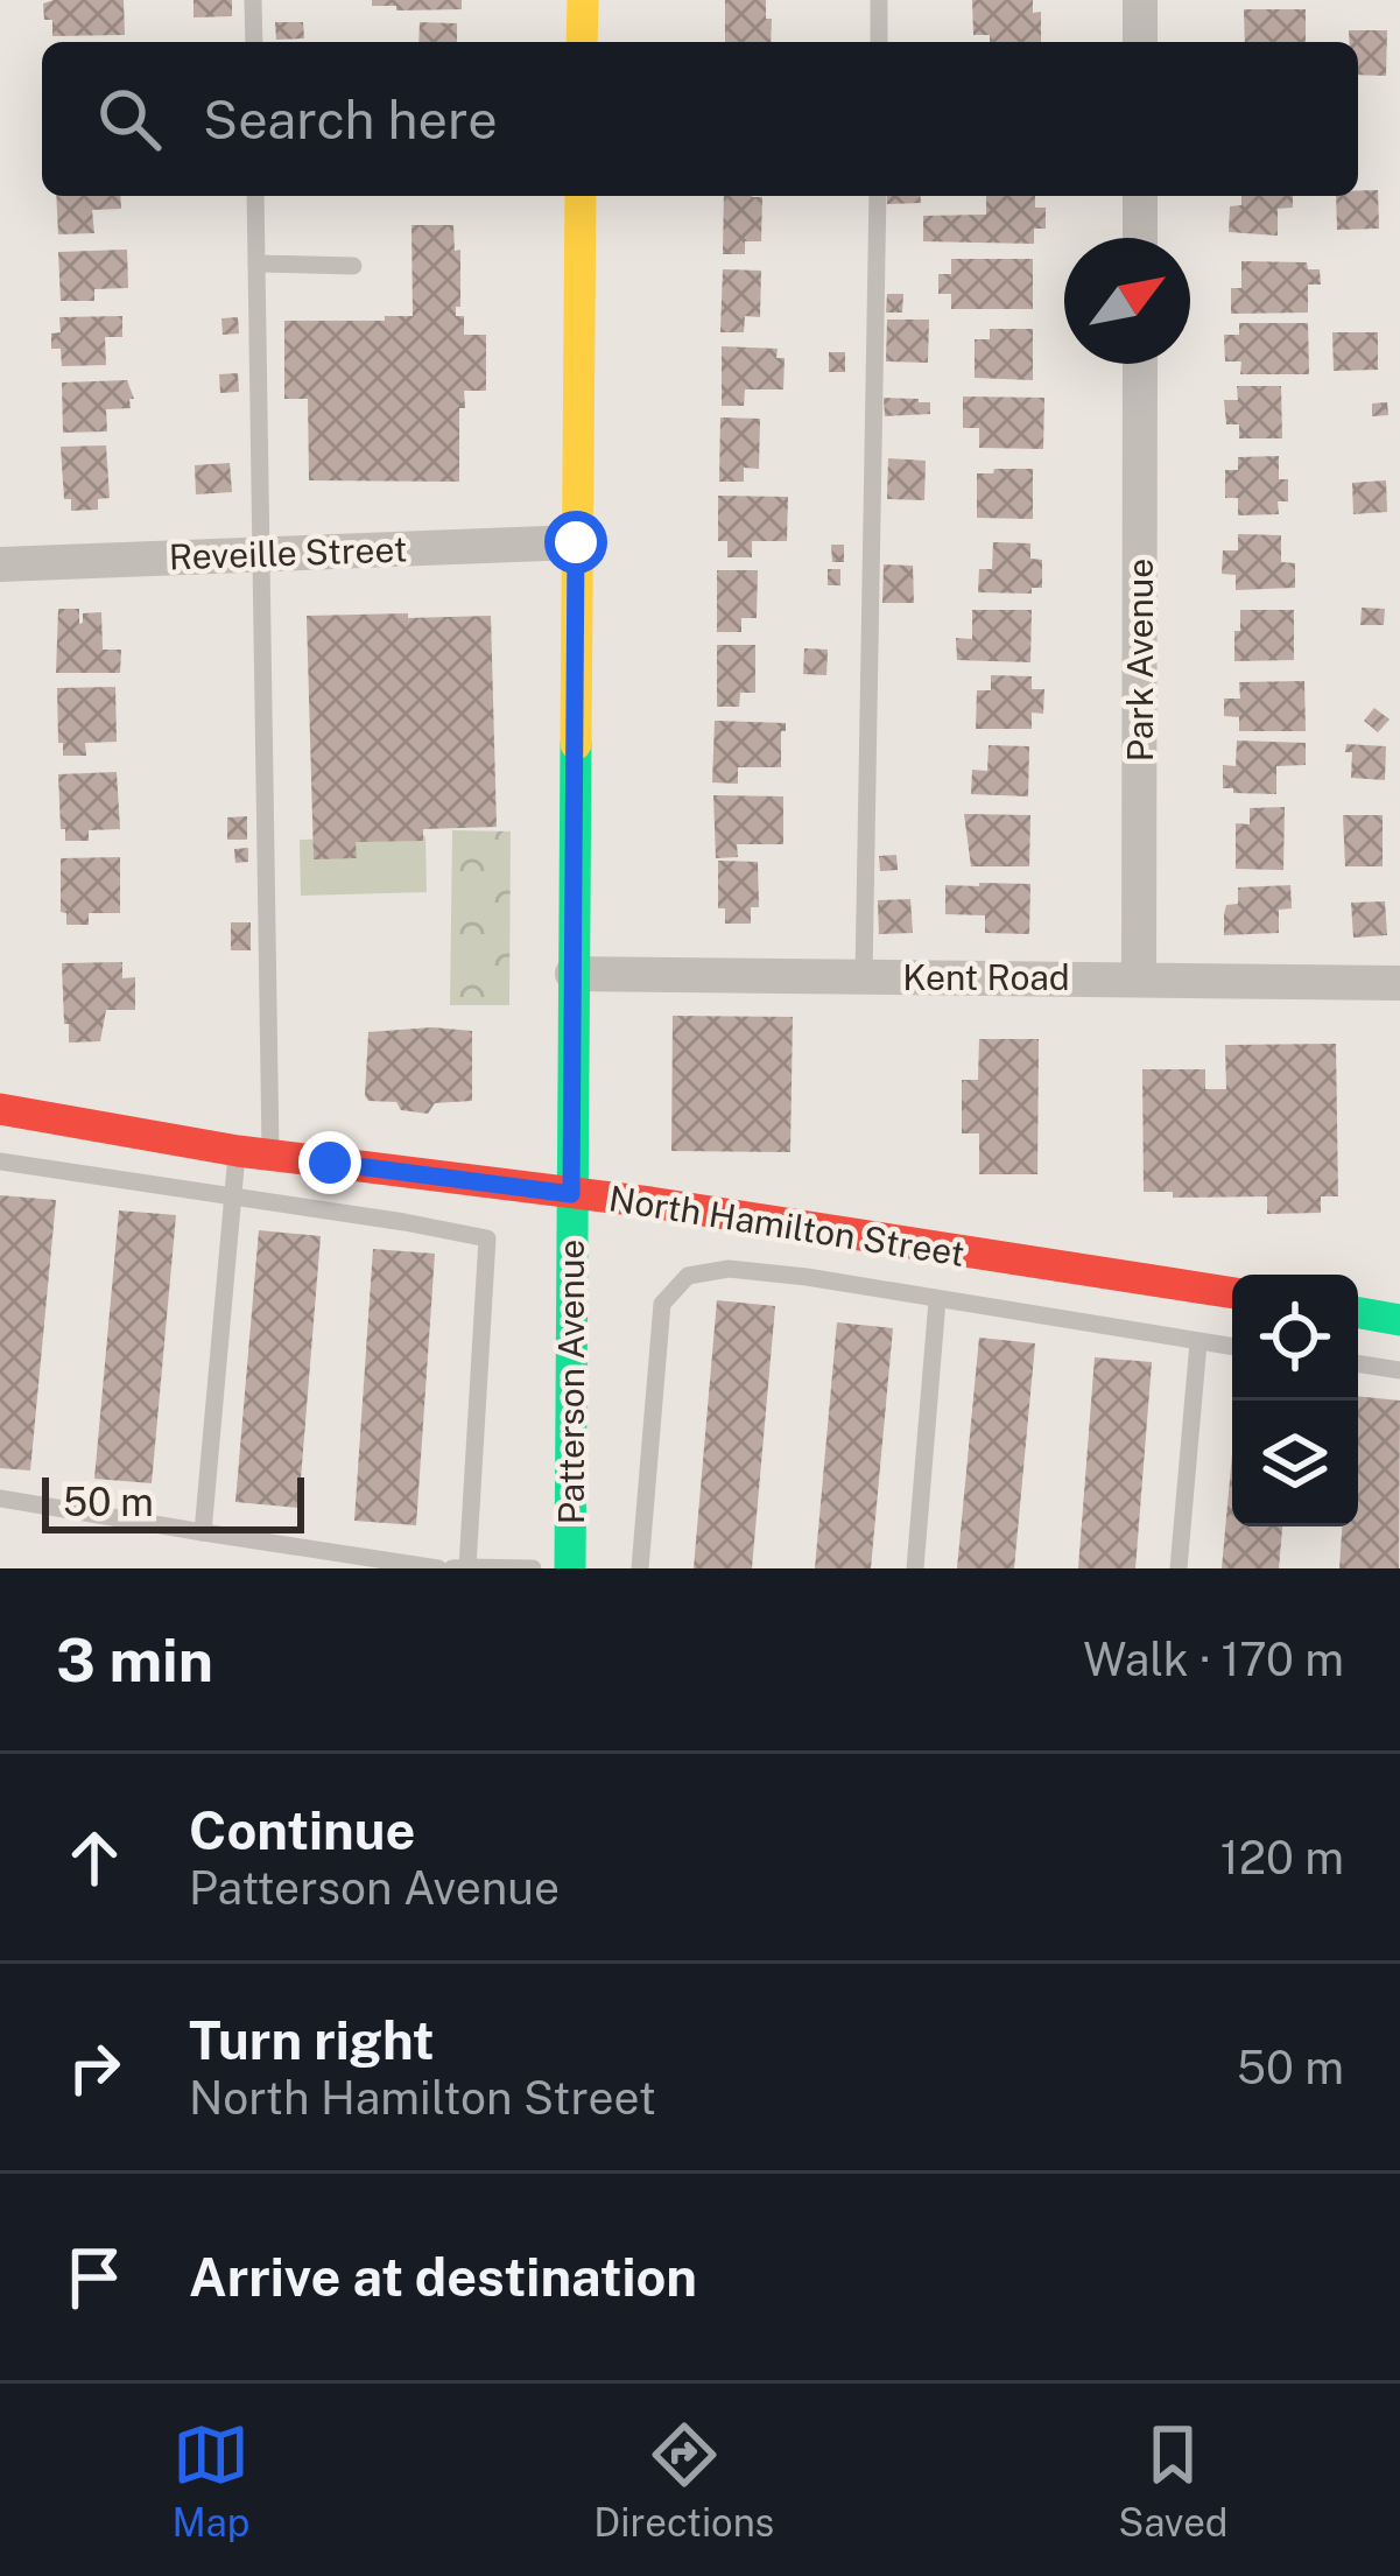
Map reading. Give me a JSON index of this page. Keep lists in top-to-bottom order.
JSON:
{
  "streets": {
    "main road": ["North Hamilton Street", "Patterson Avenue"],
    "street": ["Reveille Street", "Park Avenue", "Kent Road"]
  },
  "crossings": [
    ["Reveille Street", "Patterson Avenue"],
    ["Park Avenue", "Kent Road"],
    ["Kent Road", "Patterson Avenue"],
    ["North Hamilton Street", "Patterson Avenue"]
  ],
  "scale_bar": "50 m",
  "north": "top right",
  "page": {
    "search": "Search here",
    "scale": "50 m",
    "heading": ["3 min", "Walk · 170 m"],
    "list": [
      ["Continue", "Patterson Avenue", "120 m"],
      ["Turn right", "North Hamilton Street", "50 m"],
      "Arrive at destination"
    ],
    "nav": ["Map", "Directions", "Saved"]
  }
}
